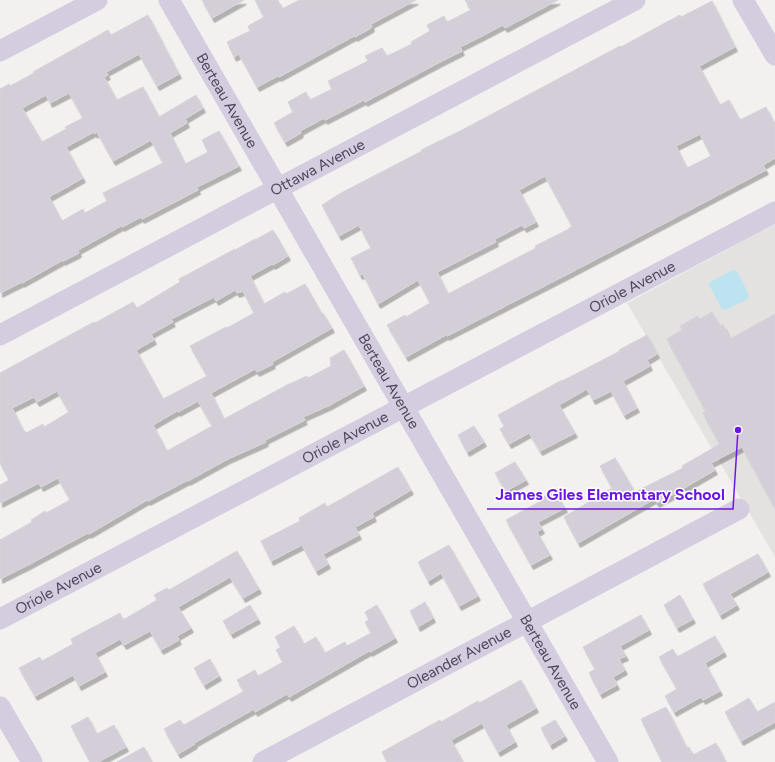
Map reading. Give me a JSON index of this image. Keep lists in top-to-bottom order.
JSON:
{
  "streets": {
    "street": [
      "Berteau Avenue",
      "Ottawa Avenue",
      "Oriole Avenue",
      "Oleander Avenue"
    ]
  },
  "crossings": [
    ["Berteau Avenue", "Ottawa Avenue"],
    ["Berteau Avenue", "Oriole Avenue"],
    ["Berteau Avenue", "Oleander Avenue"]
  ],
  "places": ["James Giles Elementary School"]
}
